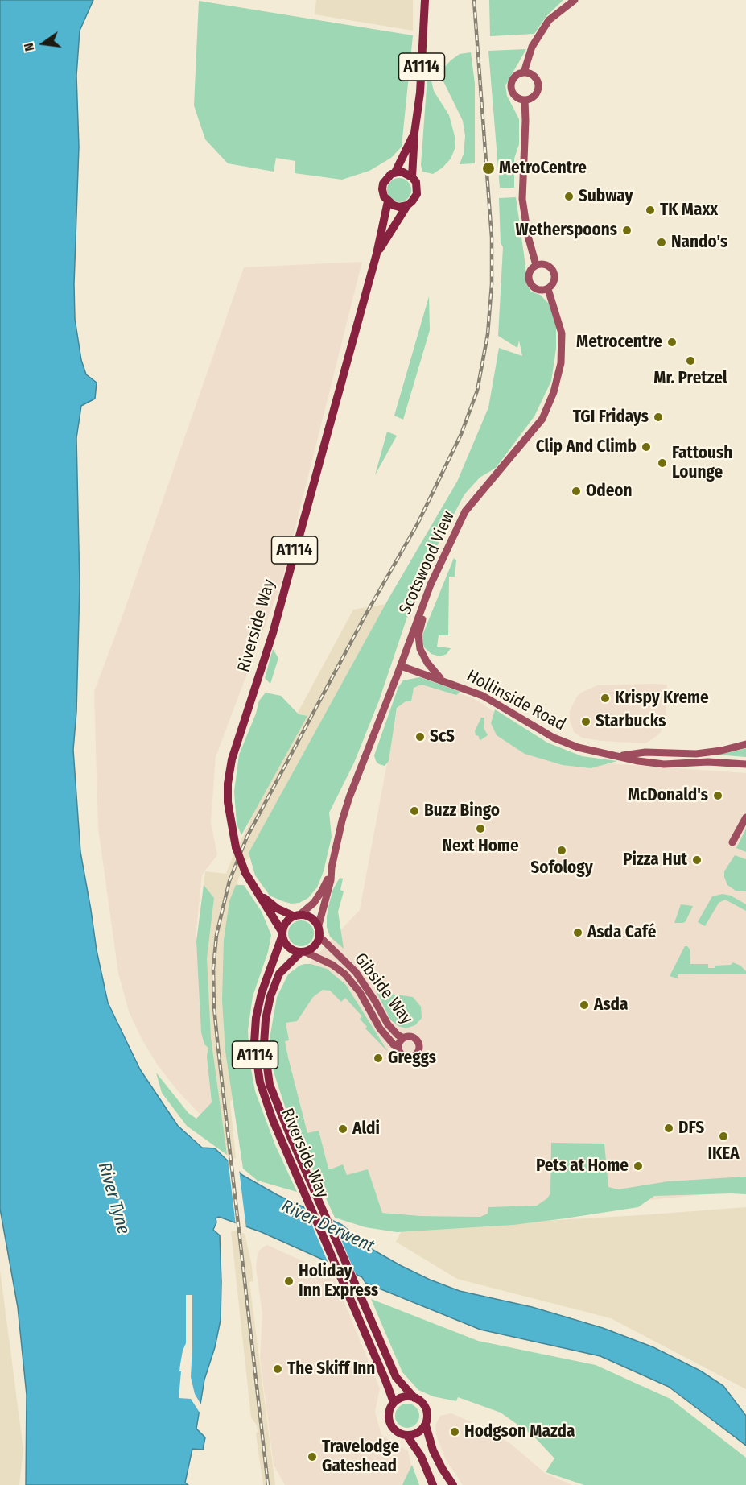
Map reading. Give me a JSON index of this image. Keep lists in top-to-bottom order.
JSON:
{
  "streets": {
    "main road": ["A1114", "Riverside Way"],
    "street": ["Scotswood View", "Hollinside Road", "Gibside Way"]
  },
  "crossings": [
    ["A1114", "Riverside Way"],
    ["Scotswood View", "Riverside Way"],
    ["Scotswood View", "Hollinside Road"],
    ["Scotswood View", "Gibside Way"],
    ["Riverside Way", "Gibside Way"]
  ],
  "water": ["River Tyne", "River Derwent"],
  "places": [
    "MetroCentre",
    "Subway",
    "TK Maxx",
    "Wetherspoons",
    "Nando's",
    "Metrocentre",
    "Mr. Pretzel",
    "TGI Fridays",
    "Clip And Climb",
    "Fattoush Lounge",
    "Odeon",
    "Krispy Kreme",
    "Starbucks",
    "ScS",
    "McDonald's",
    "Buzz Bingo",
    "Next Home",
    "Sofology",
    "Pizza Hut",
    "Asda Café",
    "Asda",
    "Greggs",
    "DFS",
    "Aldi",
    "IKEA",
    "Pets at Home",
    "Holiday Inn Express",
    "The Skiff Inn",
    "Hodgson Mazda",
    "Travelodge Gateshead"
  ],
  "north": "left"
}
